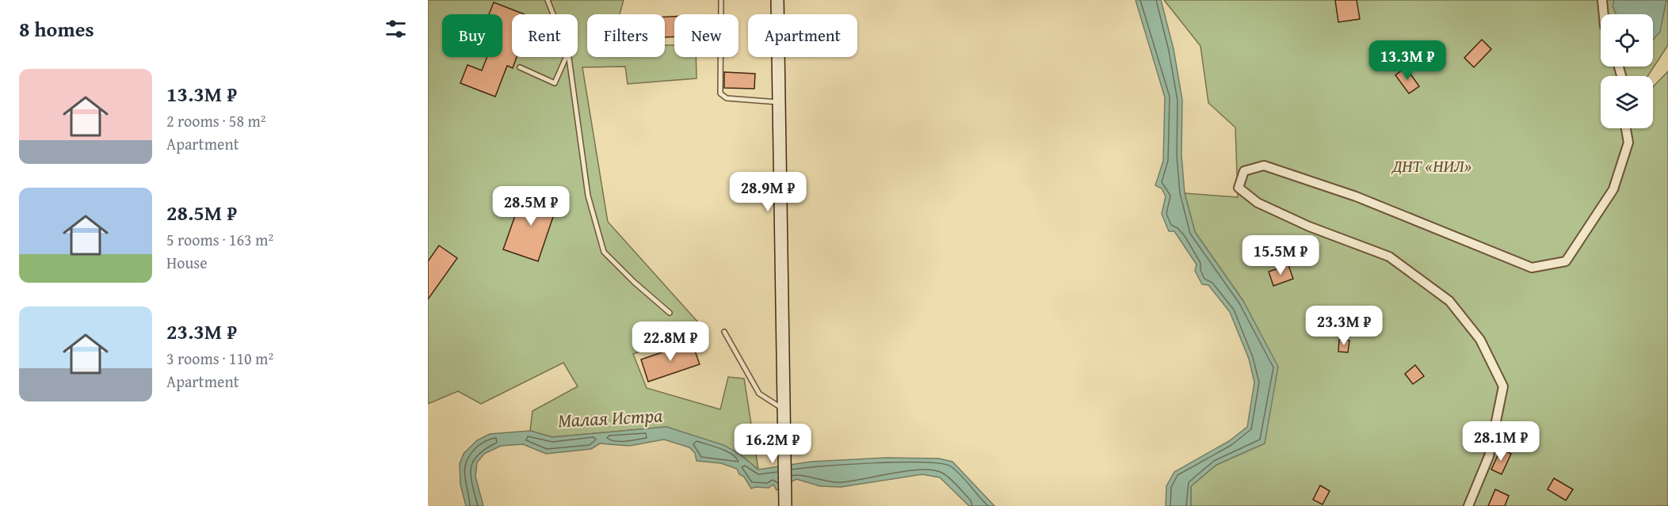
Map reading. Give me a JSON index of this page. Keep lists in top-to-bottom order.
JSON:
{
  "water": ["Малая Истра"],
  "parks": ["ДНТ «НИЛ»"],
  "page": {
    "heading": "8 homes",
    "chip": [
      "Buy",
      "Rent",
      "Filters",
      "New",
      "Apartment"
    ],
    "price": [
      "13.3M ₽",
      "28.9M ₽",
      "28.5M ₽",
      "15.5M ₽",
      "23.3M ₽",
      "22.8M ₽",
      "28.1M ₽",
      "16.2M ₽"
    ],
    "list": [
      {
        "name": "13.3M ₽",
        "note": "2 rooms · 58 m² · Apartment"
      },
      {
        "name": "28.5M ₽",
        "note": "5 rooms · 163 m² · House"
      },
      {
        "name": "23.3M ₽",
        "note": "3 rooms · 110 m² · Apartment"
      }
    ]
  }
}
